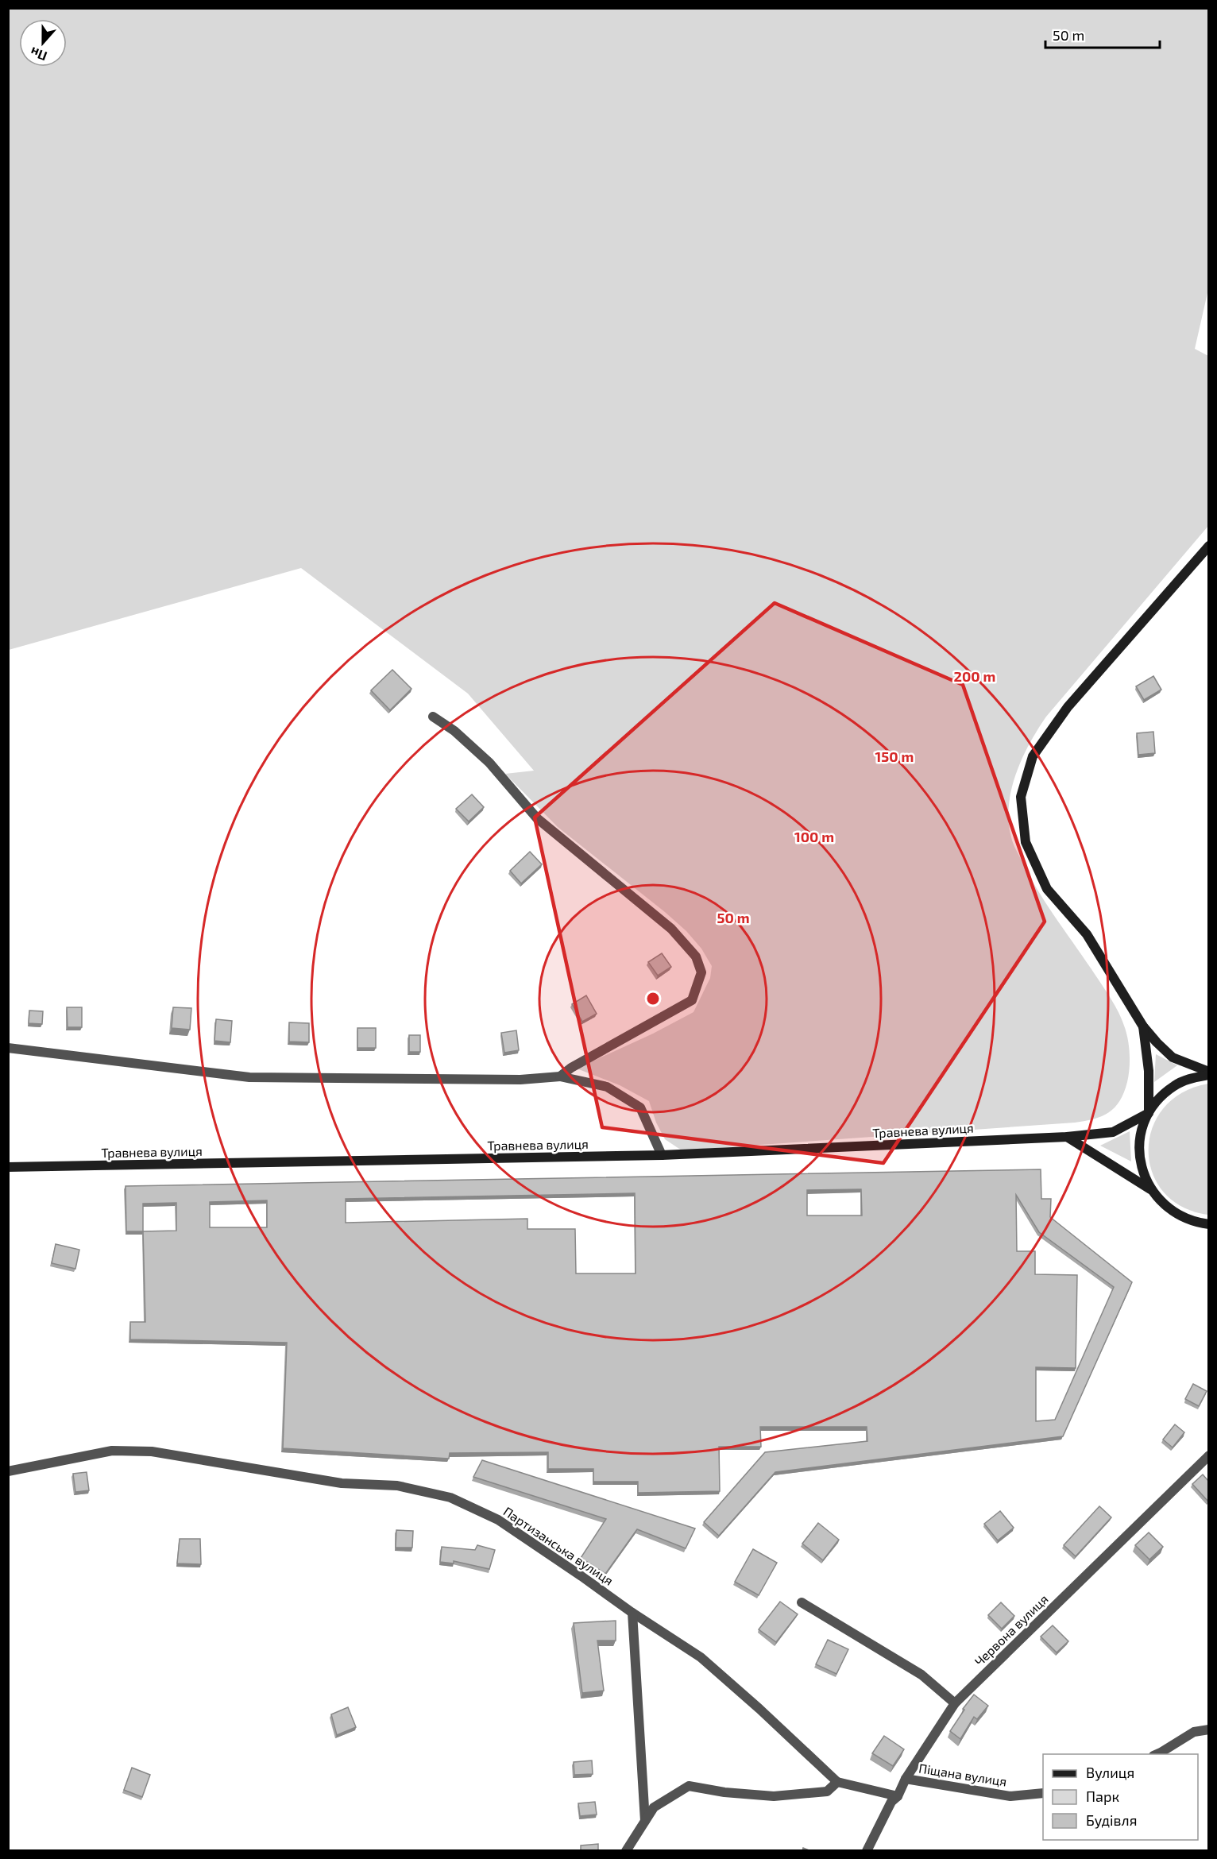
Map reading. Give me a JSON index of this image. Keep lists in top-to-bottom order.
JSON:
{
  "streets": {
    "street": [
      "Травнева вулиця",
      "Партизанська вулиця",
      "Червона вулиця",
      "Піщана вулиця"
    ]
  },
  "crossings": [
    ["Червона вулиця", "Піщана вулиця"]
  ],
  "legend": ["Вулиця", "Парк", "Будівля"],
  "scale_bar": "50 m",
  "north": "bottom",
  "rings": [
    "200 m",
    "150 m",
    "100 m",
    "50 m"
  ]
}
